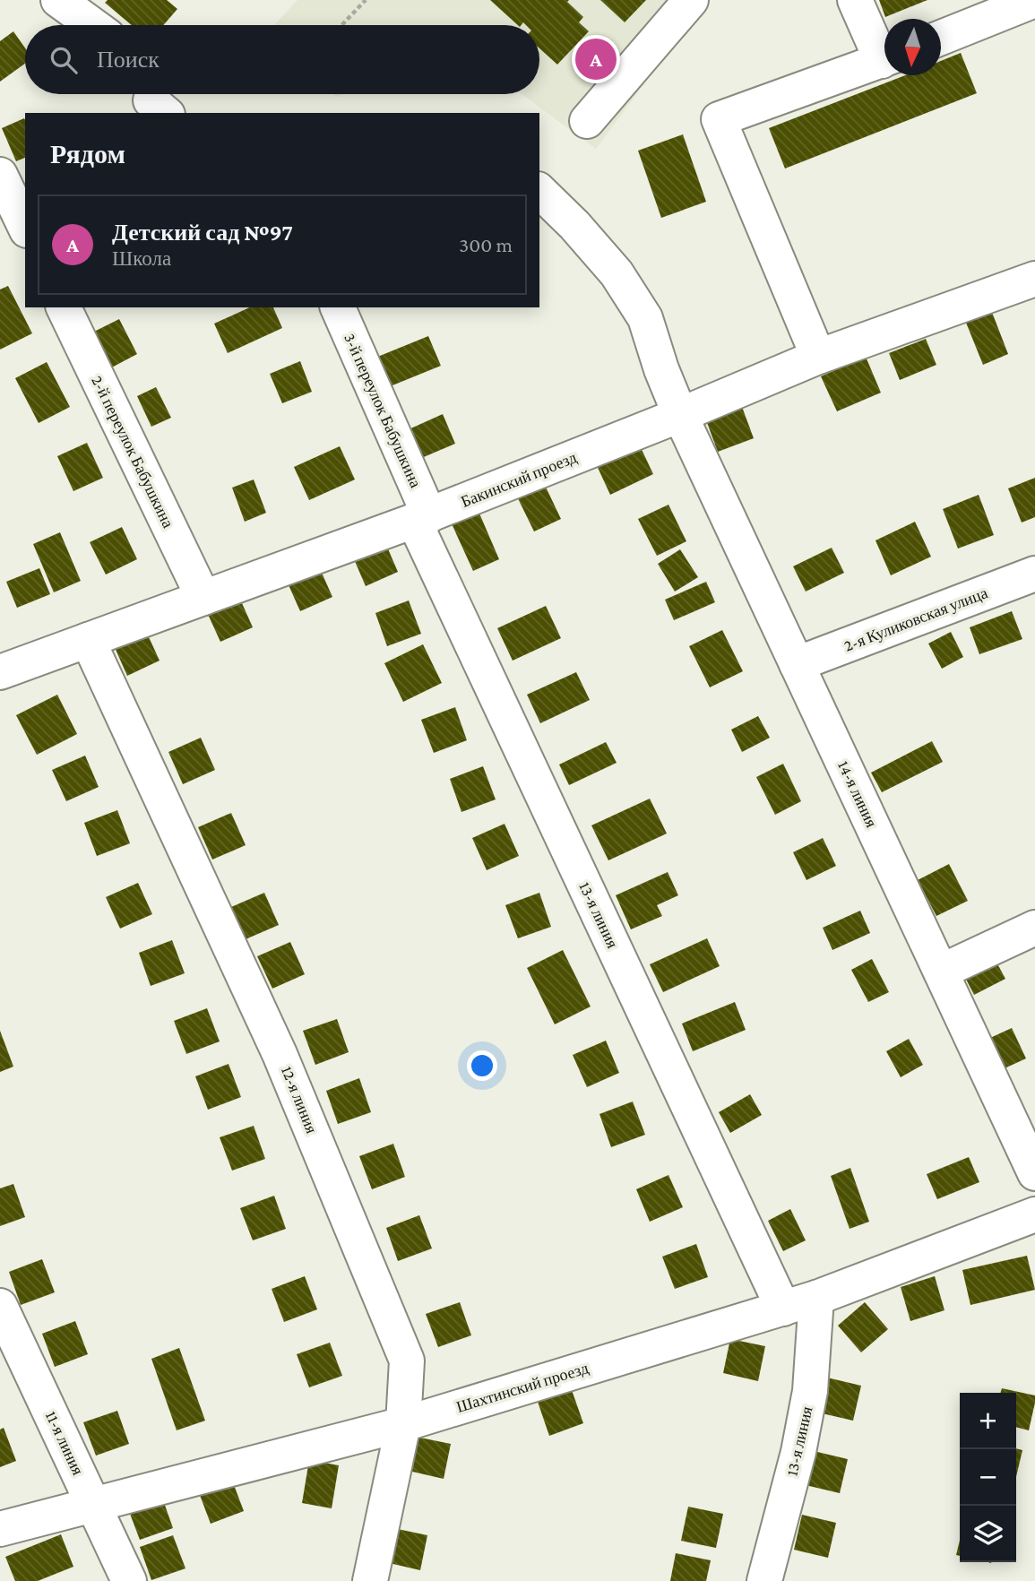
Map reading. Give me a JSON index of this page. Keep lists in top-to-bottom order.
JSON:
{
  "streets": {
    "street": [
      "3-й переулок Бабушкина",
      "2-й переулок Бабушкина",
      "Бакинский проезд",
      "2-я Куликовская улица",
      "14-я линия",
      "13-я линия",
      "12-я линия",
      "Шахтинский проезд",
      "11-я линия"
    ]
  },
  "crossings": [
    ["3-й переулок Бабушкина", "Бакинский проезд"],
    ["3-й переулок Бабушкина", "13-я линия"],
    ["2-й переулок Бабушкина", "Бакинский проезд"],
    ["Бакинский проезд", "14-я линия"],
    ["Бакинский проезд", "13-я линия"],
    ["Бакинский проезд", "12-я линия"],
    ["2-я Куликовская улица", "14-я линия"],
    ["13-я линия", "Шахтинский проезд"],
    ["12-я линия", "Шахтинский проезд"],
    ["Шахтинский проезд", "11-я линия"]
  ],
  "north": "bottom",
  "page": {
    "search": "Поиск",
    "pins": "A",
    "heading": "Рядом",
    "list": [
      {
        "mark": "A",
        "name": "Детский сад №97",
        "note": "Школа",
        "value": "300 m"
      }
    ],
    "map_buttons": ["+", "−"]
  }
}
